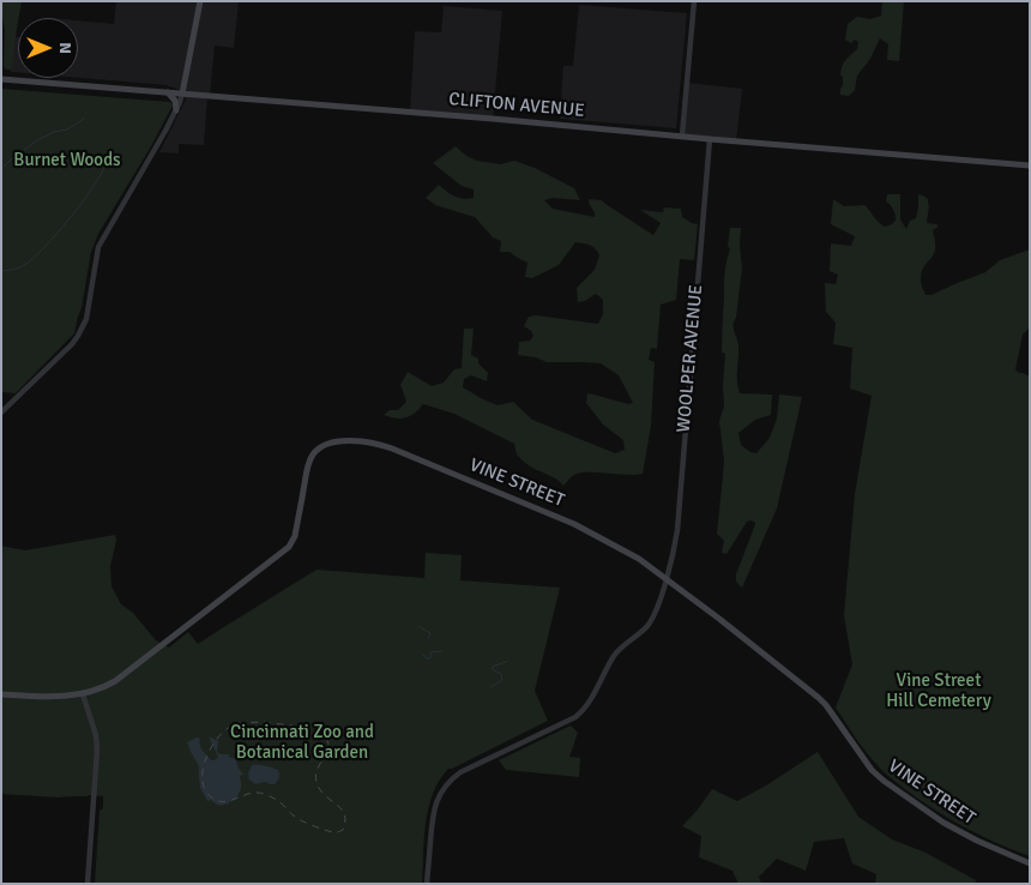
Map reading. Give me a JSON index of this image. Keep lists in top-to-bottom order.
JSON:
{
  "streets": {
    "main road": ["CLIFTON AVENUE", "VINE STREET"],
    "street": ["WOOLPER AVENUE"]
  },
  "crossings": [
    ["CLIFTON AVENUE", "WOOLPER AVENUE"],
    ["WOOLPER AVENUE", "VINE STREET"]
  ],
  "parks": ["Burnet Woods", "Vine Street Hill Cemetery", "Cincinnati Zoo and Botanical Garden"],
  "north": "right"
}
